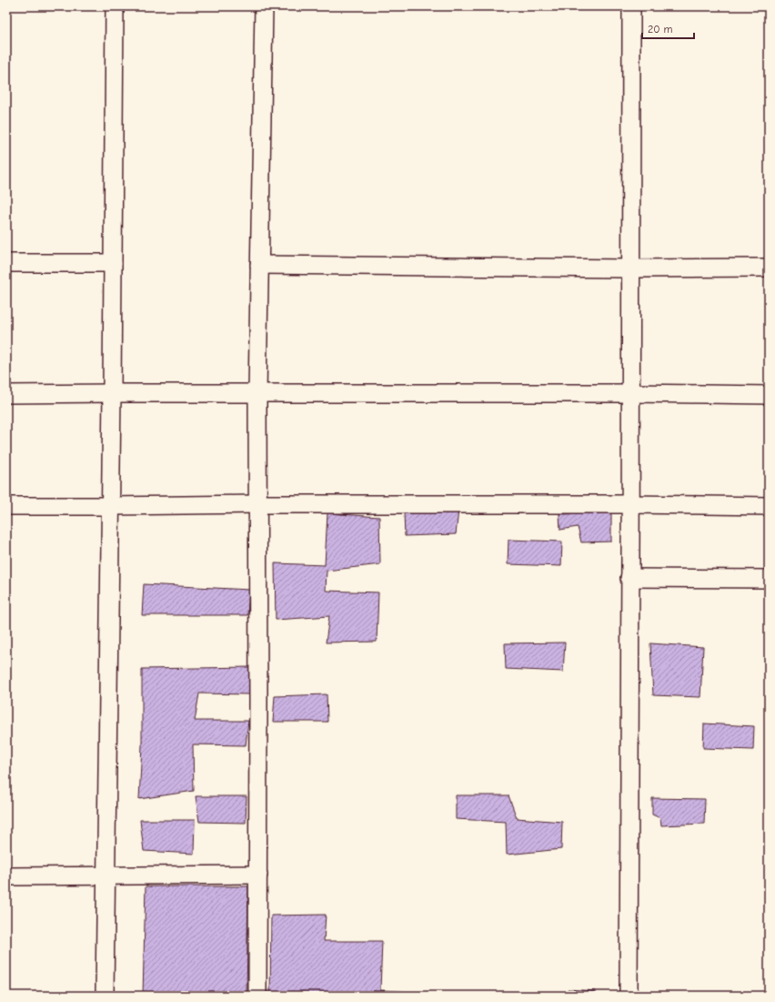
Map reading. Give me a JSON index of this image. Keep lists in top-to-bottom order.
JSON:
{
  "scale_bar": "20 m"
}
